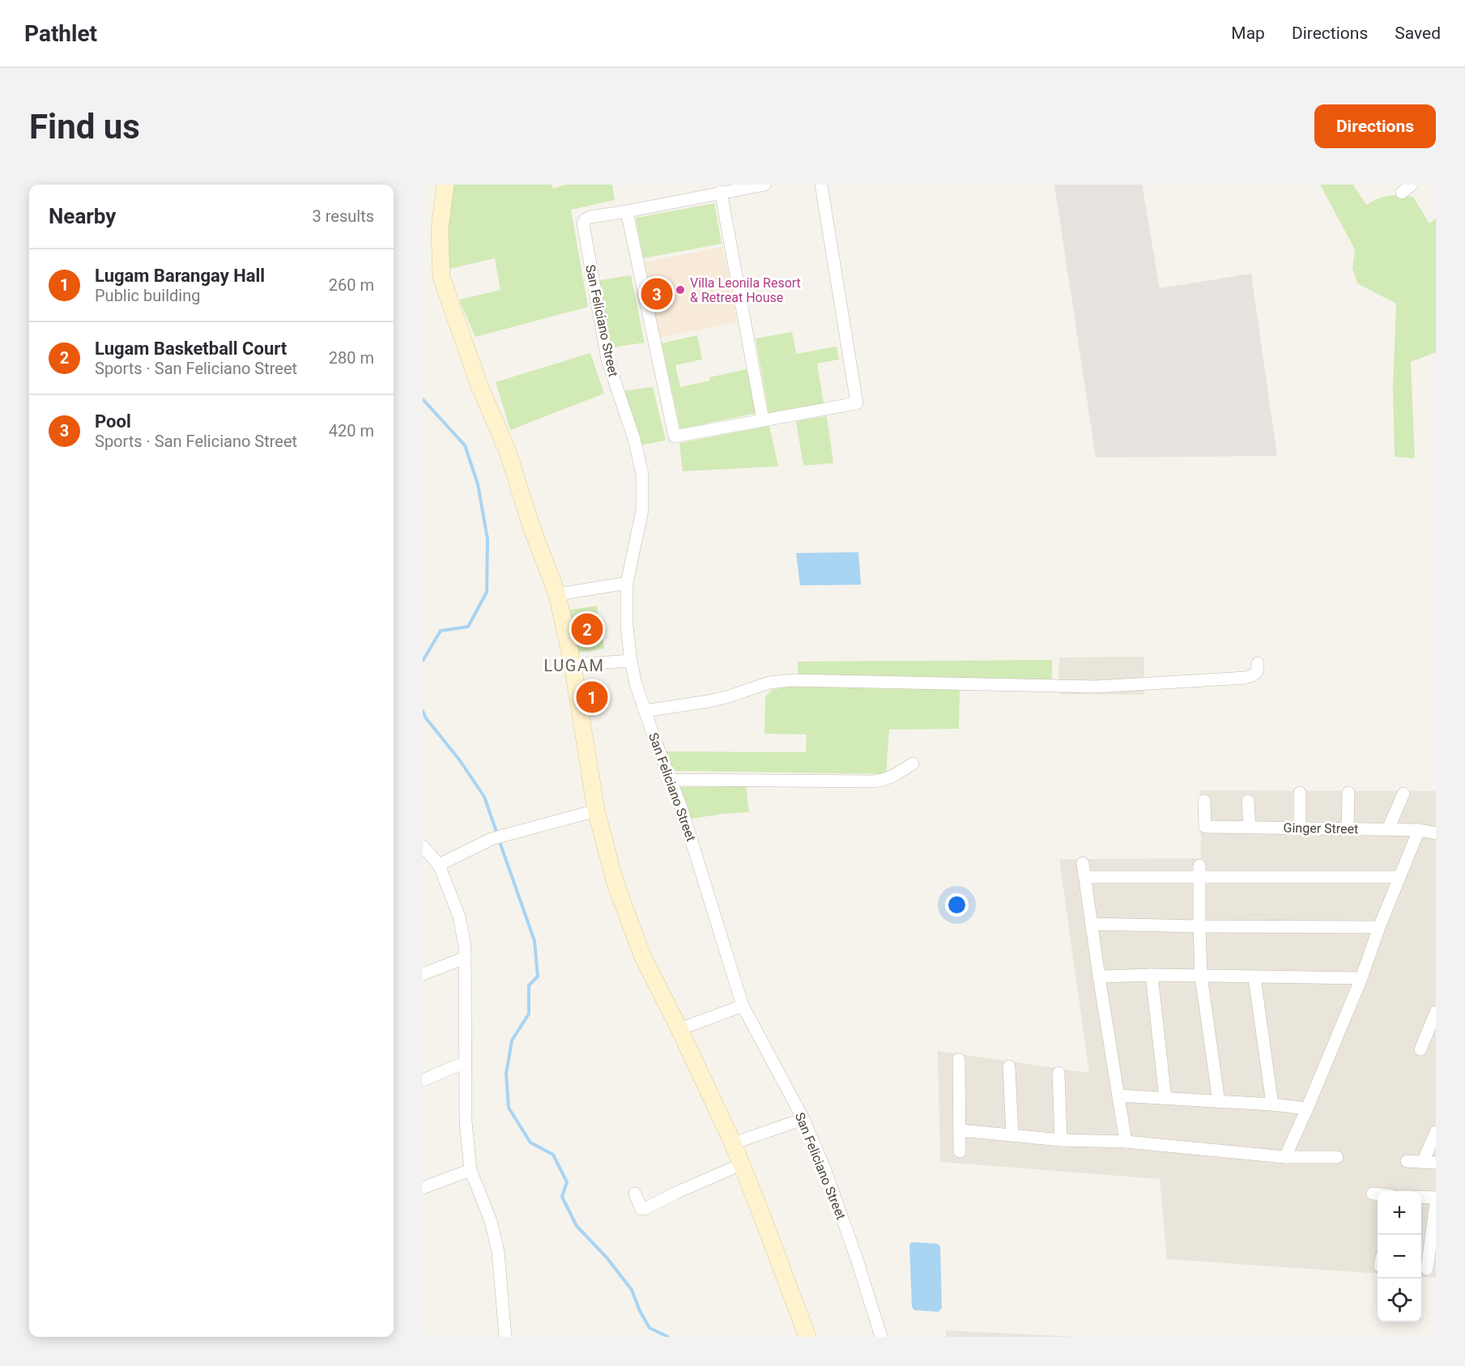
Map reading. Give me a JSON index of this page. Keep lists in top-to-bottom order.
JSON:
{
  "streets": {
    "street": ["San Feliciano Street", "Ginger Street"]
  },
  "districts": ["LUGAM"],
  "places": ["Villa Leonila Resort & Retreat House"],
  "page": {
    "header": "Pathlet",
    "nav": ["Map", "Directions", "Saved"],
    "buttons": "Directions",
    "title": "Find us",
    "heading": ["Nearby", "3 results"],
    "list": [
      {
        "mark": "1",
        "name": "Lugam Barangay Hall",
        "note": "Public building",
        "value": "260 m"
      },
      {
        "mark": "2",
        "name": "Lugam Basketball Court",
        "note": "Sports · San Feliciano Street",
        "value": "280 m"
      },
      {
        "mark": "3",
        "name": "Pool",
        "note": "Sports · San Feliciano Street",
        "value": "420 m"
      }
    ],
    "pins": ["3", "2", "1"],
    "map_buttons": ["+", "−"]
  }
}
